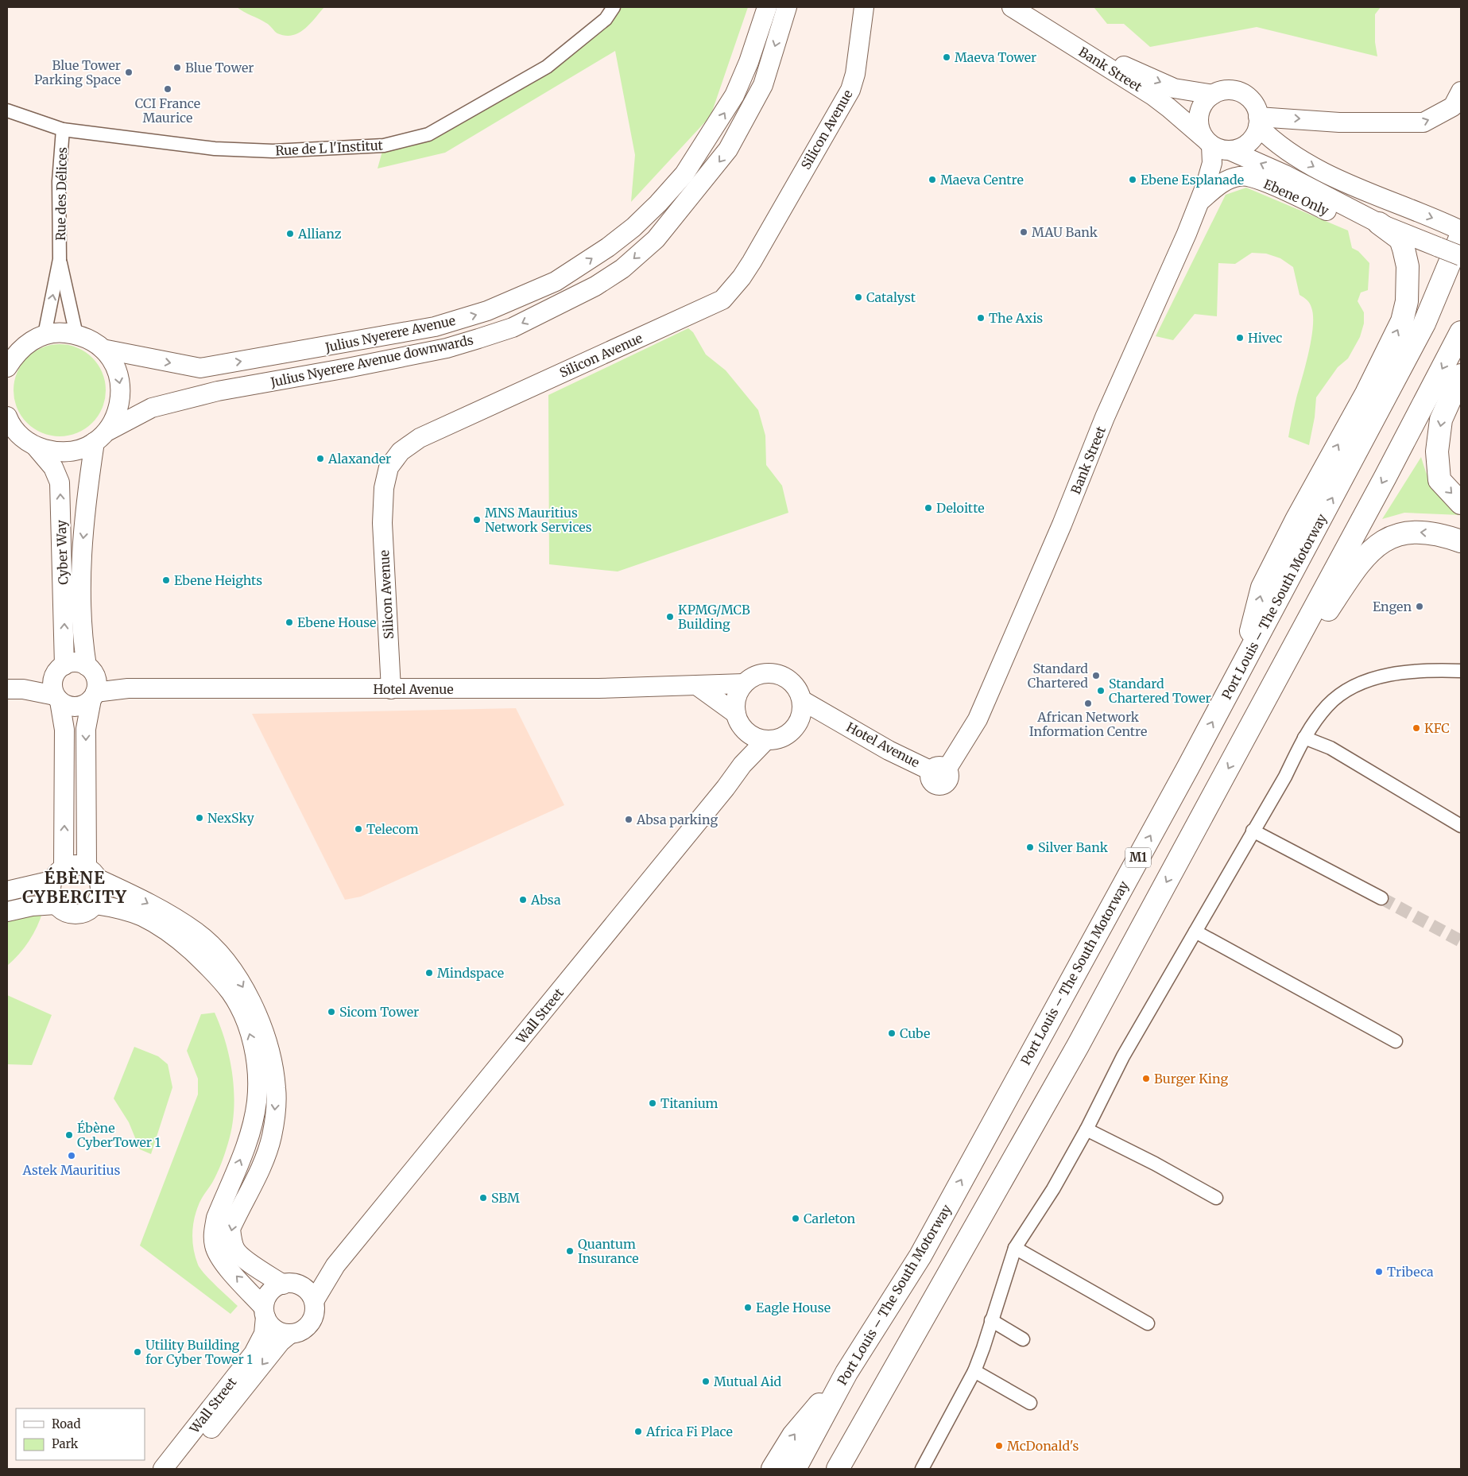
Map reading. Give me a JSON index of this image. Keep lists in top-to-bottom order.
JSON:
{
  "streets": {
    "highway": ["Port Louis – The South Motorway", "M1"],
    "street": [
      "Bank Street",
      "Silicon Avenue",
      "Rue de L l'Institut",
      "Rue des Délices",
      "Ebene Only",
      "Julius Nyerere Avenue",
      "Julius Nyerere Avenue downwards",
      "Cyber Way",
      "Hotel Avenue",
      "Wall Street"
    ]
  },
  "crossings": [
    ["Bank Street", "Ebene Only"],
    ["Bank Street", "Hotel Avenue"],
    ["Silicon Avenue", "Hotel Avenue"],
    ["Rue de L l'Institut", "Rue des Délices"],
    ["Julius Nyerere Avenue", "Cyber Way"],
    ["Julius Nyerere Avenue downwards", "Cyber Way"],
    ["Cyber Way", "Hotel Avenue"],
    ["Hotel Avenue", "Wall Street"]
  ],
  "one_way": ["Julius Nyerere Avenue", "Julius Nyerere Avenue downwards"],
  "districts": ["ÉBÈNE CYBERCITY"],
  "places": [
    "Maeva Tower",
    "Blue Tower",
    "Blue Tower Parking Space",
    "CCI France Maurice",
    "Maeva Centre",
    "Ebene Esplanade",
    "MAU Bank",
    "Allianz",
    "Catalyst",
    "The Axis",
    "Hivec",
    "Alaxander",
    "Deloitte",
    "MNS Mauritius Network Services",
    "Ebene Heights",
    "Engen",
    "KPMG/MCB Building",
    "Ebene House",
    "Standard Chartered",
    "Standard Chartered Tower",
    "African Network Information Centre",
    "KFC",
    "NexSky",
    "Absa parking",
    "Telecom",
    "Silver Bank",
    "Absa",
    "Mindspace",
    "Sicom Tower",
    "Cube",
    "Burger King",
    "Titanium",
    "Ébène CyberTower 1",
    "Astek Mauritius",
    "SBM",
    "Carleton",
    "Quantum Insurance",
    "Tribeca",
    "Eagle House",
    "Utility Building for Cyber Tower 1",
    "Mutual Aid",
    "Africa Fi Place",
    "McDonald's"
  ],
  "legend": ["Road", "Park"]
}
